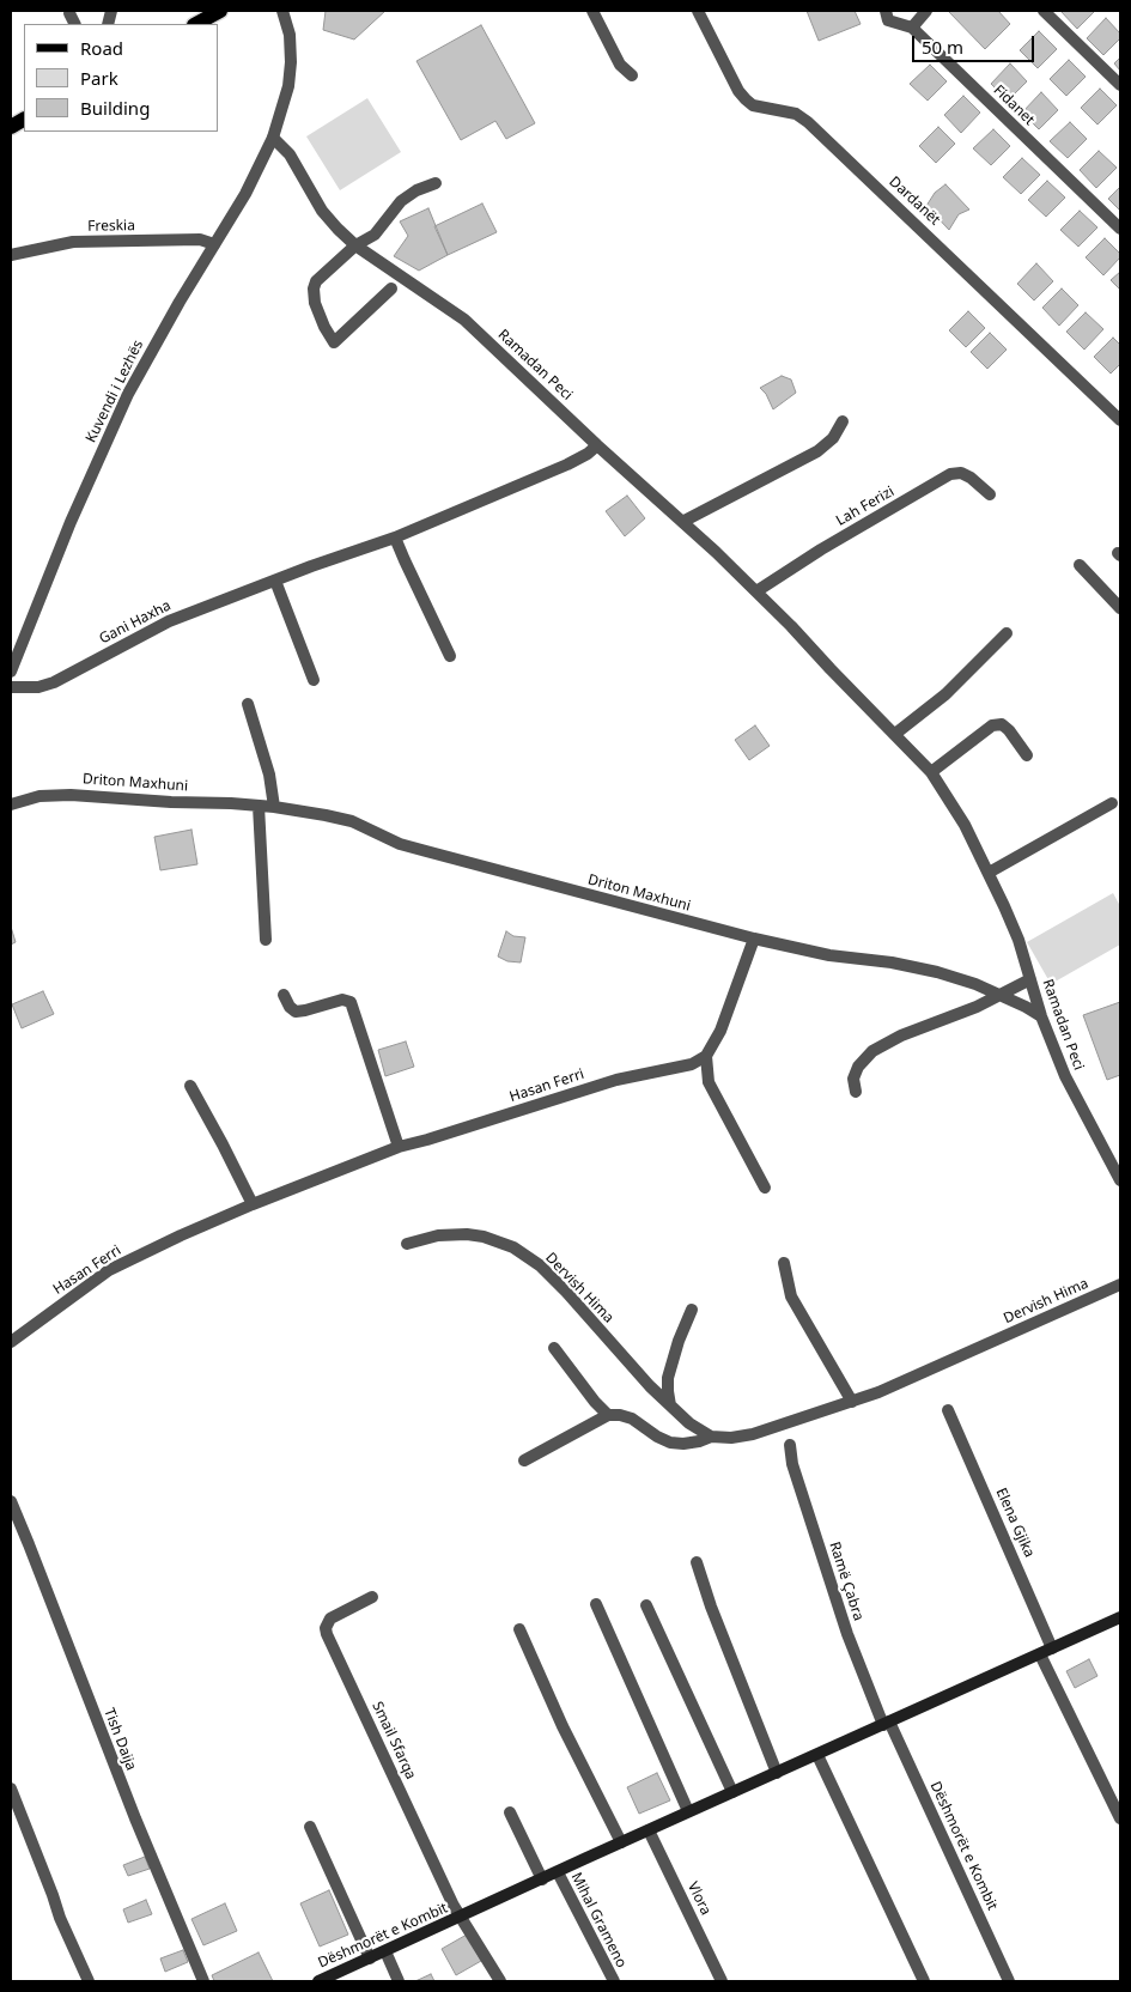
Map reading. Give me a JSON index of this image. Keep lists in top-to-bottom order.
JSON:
{
  "streets": {
    "main road": ["Dëshmorët e Kombit"],
    "street": [
      "Fidanet",
      "Dardanët",
      "Freskia",
      "Ramadan Peci",
      "Kuvendi i Lezhës",
      "Lah Ferizi",
      "Gani Haxha",
      "Driton Maxhuni",
      "Hasan Ferri",
      "Dervish Hima",
      "Elena Gjika",
      "Ramë Çabra",
      "Tish Daija",
      "Smail Sfarqa",
      "Vlora",
      "Mihal Grameno"
    ]
  },
  "crossings": [
    ["Freskia", "Kuvendi i Lezhës"],
    ["Ramadan Peci", "Kuvendi i Lezhës"],
    ["Ramadan Peci", "Lah Ferizi"],
    ["Ramadan Peci", "Gani Haxha"],
    ["Ramadan Peci", "Driton Maxhuni"],
    ["Elena Gjika", "Dëshmorët e Kombit"],
    ["Ramë Çabra", "Dëshmorët e Kombit"],
    ["Smail Sfarqa", "Dëshmorët e Kombit"],
    ["Dëshmorët e Kombit", "Vlora"],
    ["Dëshmorët e Kombit", "Mihal Grameno"]
  ],
  "legend": ["Road", "Park", "Building"],
  "scale_bar": "50 m"
}
